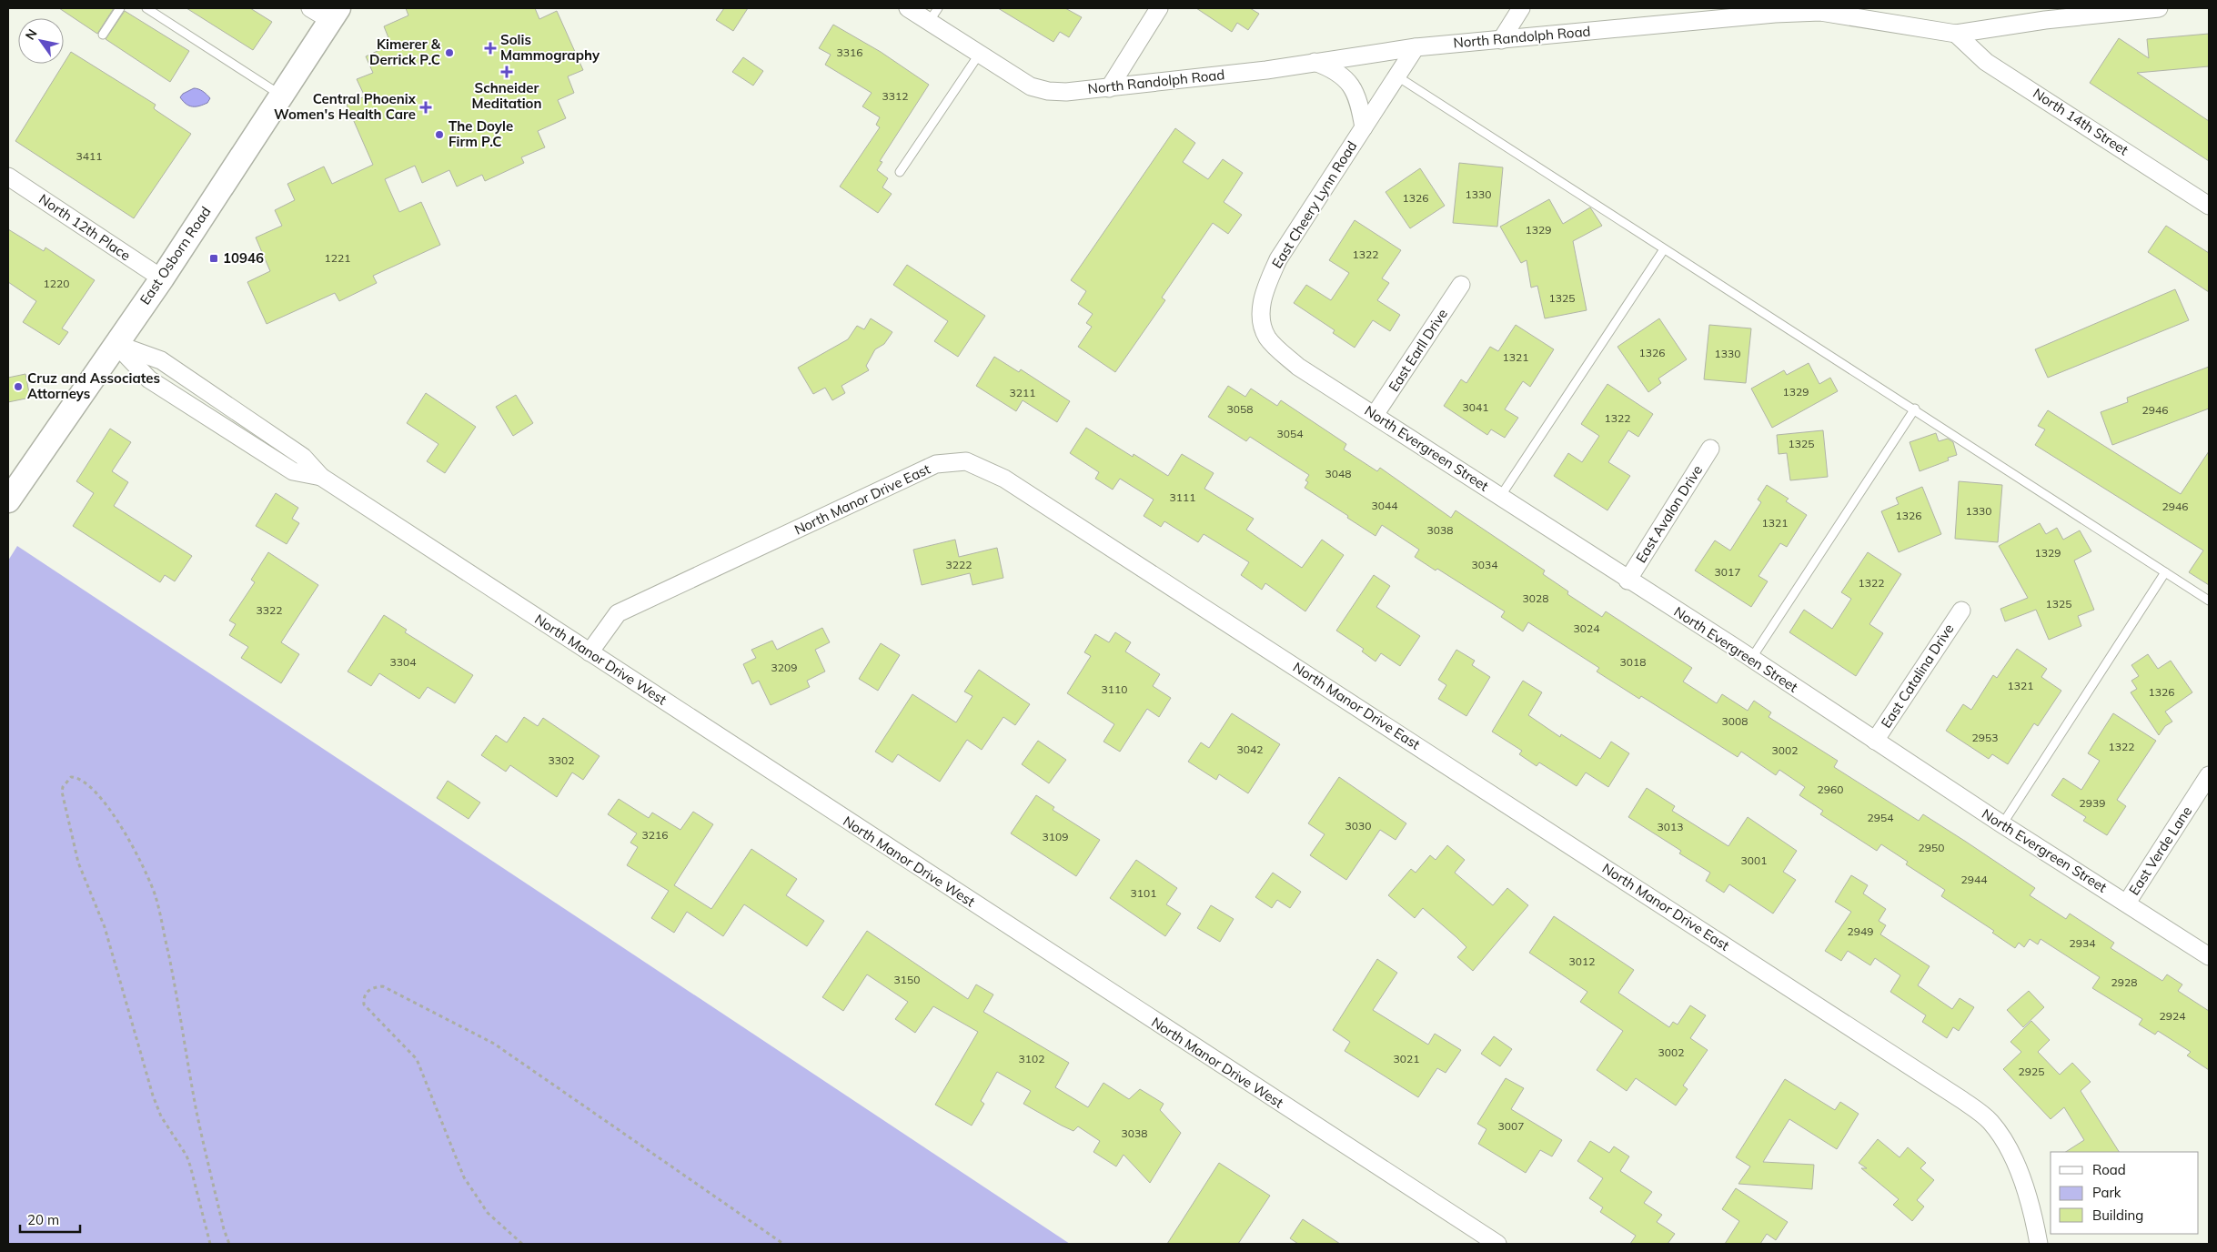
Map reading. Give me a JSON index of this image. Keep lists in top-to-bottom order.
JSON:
{
  "streets": {
    "main road": ["East Osborn Road"],
    "street": [
      "North Randolph Road",
      "North 14th Street",
      "East Cheery Lynn Road",
      "North 12th Place",
      "East Earll Drive",
      "North Evergreen Street",
      "North Manor Drive East",
      "East Avalon Drive",
      "North Manor Drive West",
      "East Catalina Drive",
      "East Verde Lane"
    ]
  },
  "crossings": [
    ["North Randolph Road", "North 14th Street"],
    ["North Randolph Road", "East Cheery Lynn Road"],
    ["East Cheery Lynn Road", "North Evergreen Street"],
    ["North 12th Place", "East Osborn Road"],
    ["East Osborn Road", "North Manor Drive West"],
    ["East Earll Drive", "North Evergreen Street"],
    ["North Evergreen Street", "East Avalon Drive"],
    ["North Evergreen Street", "East Catalina Drive"],
    ["North Evergreen Street", "East Verde Lane"],
    ["North Manor Drive East", "North Manor Drive West"]
  ],
  "places": {
    "health": ["Solis Mammography", "Schneider Meditation", "Central Phoenix Women's Health Care"],
    "other": ["Kimerer & Derrick P.C", "The Doyle Firm P.C", "Cruz and Associates Attorneys"],
    "transit": ["10946"]
  },
  "house_numbers": [
    "3316",
    "3312",
    "3411",
    "1330",
    "1326",
    "1329",
    "1322",
    "1221",
    "1220",
    "1325",
    "1326",
    "1330",
    "1321",
    "1329",
    "3211",
    "3041",
    "3058",
    "2946",
    "1322",
    "3054",
    "1325",
    "3048",
    "3111",
    "3044",
    "2946",
    "1330",
    "1326",
    "1321",
    "3038",
    "1329",
    "3222",
    "3034",
    "3017",
    "1322",
    "3028",
    "1325",
    "3322",
    "3024",
    "3304",
    "3018",
    "3209",
    "1321",
    "3110",
    "1326",
    "3008",
    "2953",
    "1322",
    "3042",
    "3002",
    "3302",
    "2960",
    "2939",
    "2954",
    "3030",
    "3013",
    "3216",
    "3109",
    "2950",
    "3001",
    "2944",
    "3101",
    "2949",
    "2934",
    "3012",
    "3150",
    "2928",
    "2924",
    "3002",
    "3102",
    "3021",
    "2925",
    "3007",
    "3038"
  ],
  "legend": ["Road", "Park", "Building"],
  "scale_bar": "20 m",
  "north": "top left"
}
